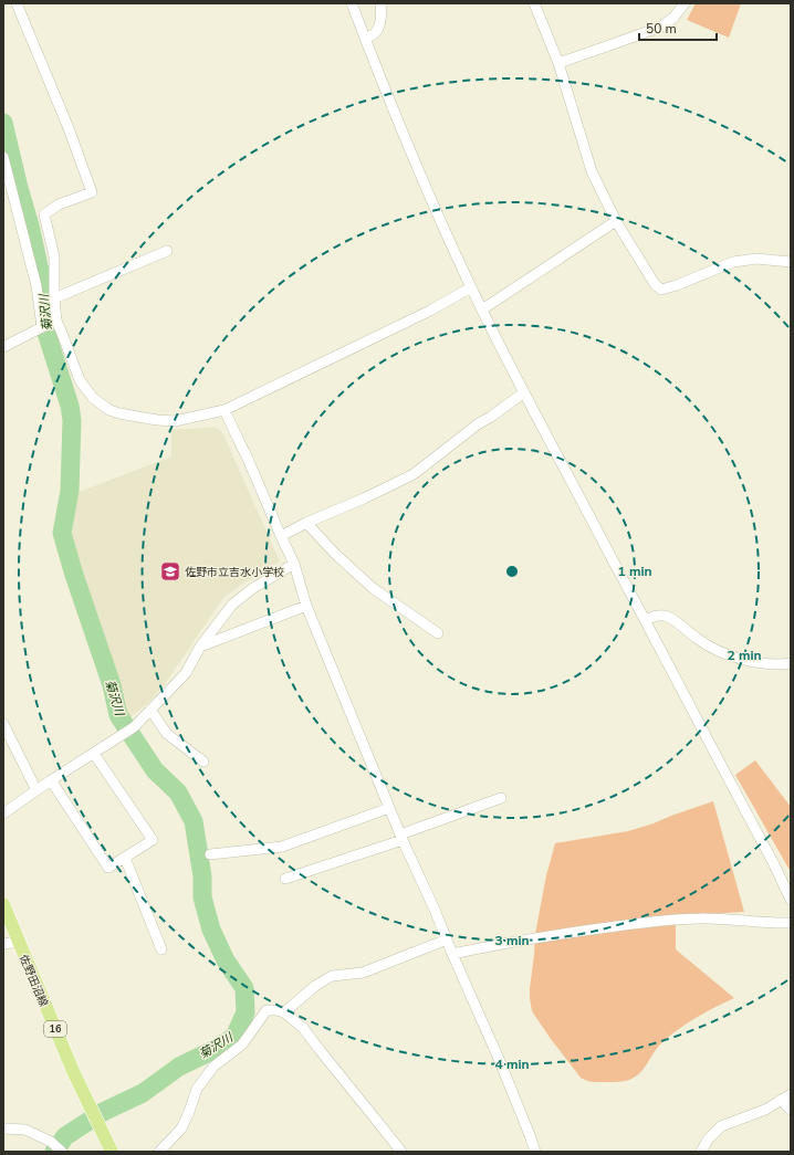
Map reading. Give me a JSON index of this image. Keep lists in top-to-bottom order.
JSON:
{
  "streets": {
    "main road": ["佐野田沼線", "16"]
  },
  "water": ["菊沢川"],
  "places": {
    "school or university": ["佐野市立吉水小学校"]
  },
  "scale_bar": "50 m",
  "rings": [
    "1 min",
    "2 min",
    "3 min",
    "4 min"
  ]
}
